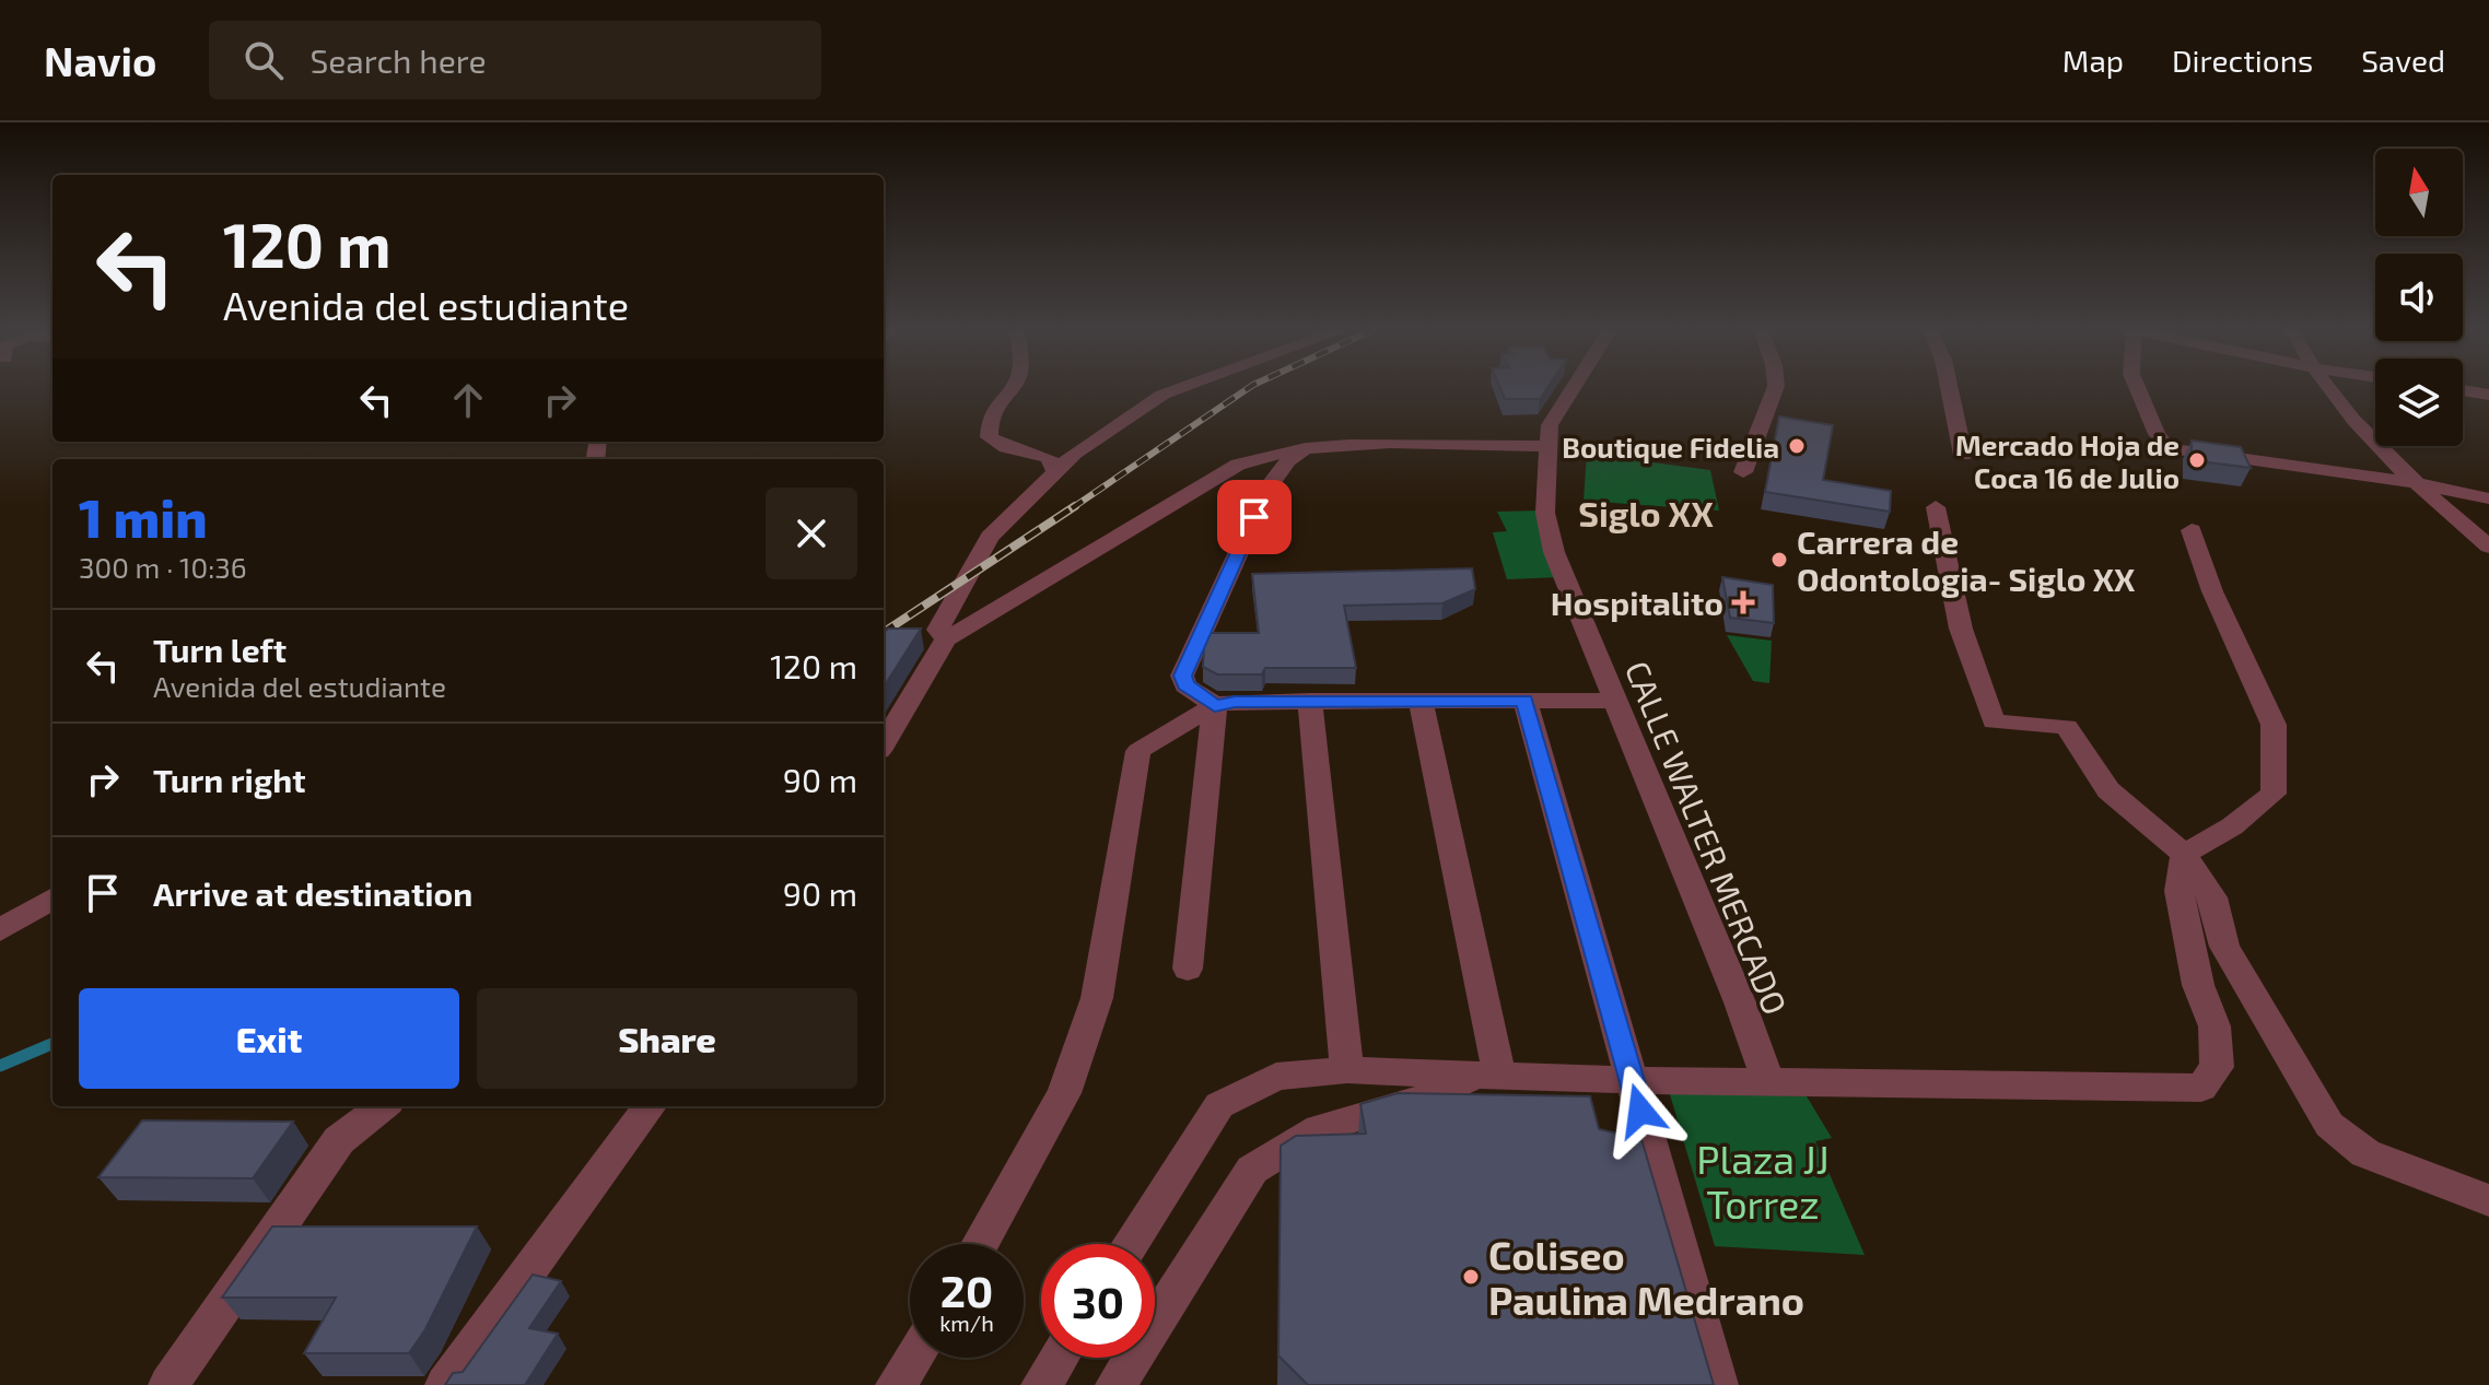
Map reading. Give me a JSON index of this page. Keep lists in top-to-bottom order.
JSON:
{
  "streets": {
    "street": ["CALLE WALTER MERCADO"]
  },
  "districts": ["Siglo XX"],
  "parks": ["Plaza JJ Torrez"],
  "places": {
    "other": [
      "Boutique Fidelia",
      "Mercado Hoja de Coca 16 de Julio",
      "Carrera de Odontologia- Siglo XX",
      "Coliseo Paulina Medrano"
    ],
    "health": ["Hospitalito"]
  },
  "north": "top",
  "page": {
    "header": "Navio",
    "search": "Search here",
    "nav": ["Map", "Directions", "Saved"],
    "turn": ["120 m", "Avenida del estudiante"],
    "heading": ["1 min", "300 m · 10:36"],
    "list": [
      {
        "name": "Turn left",
        "note": "Avenida del estudiante",
        "value": "120 m"
      },
      {
        "name": "Turn right",
        "value": "90 m"
      },
      {
        "name": "Arrive at destination",
        "value": "90 m"
      }
    ],
    "buttons": ["Exit", "Share"],
    "speed": "20 km/h",
    "limit": "30"
  }
}
